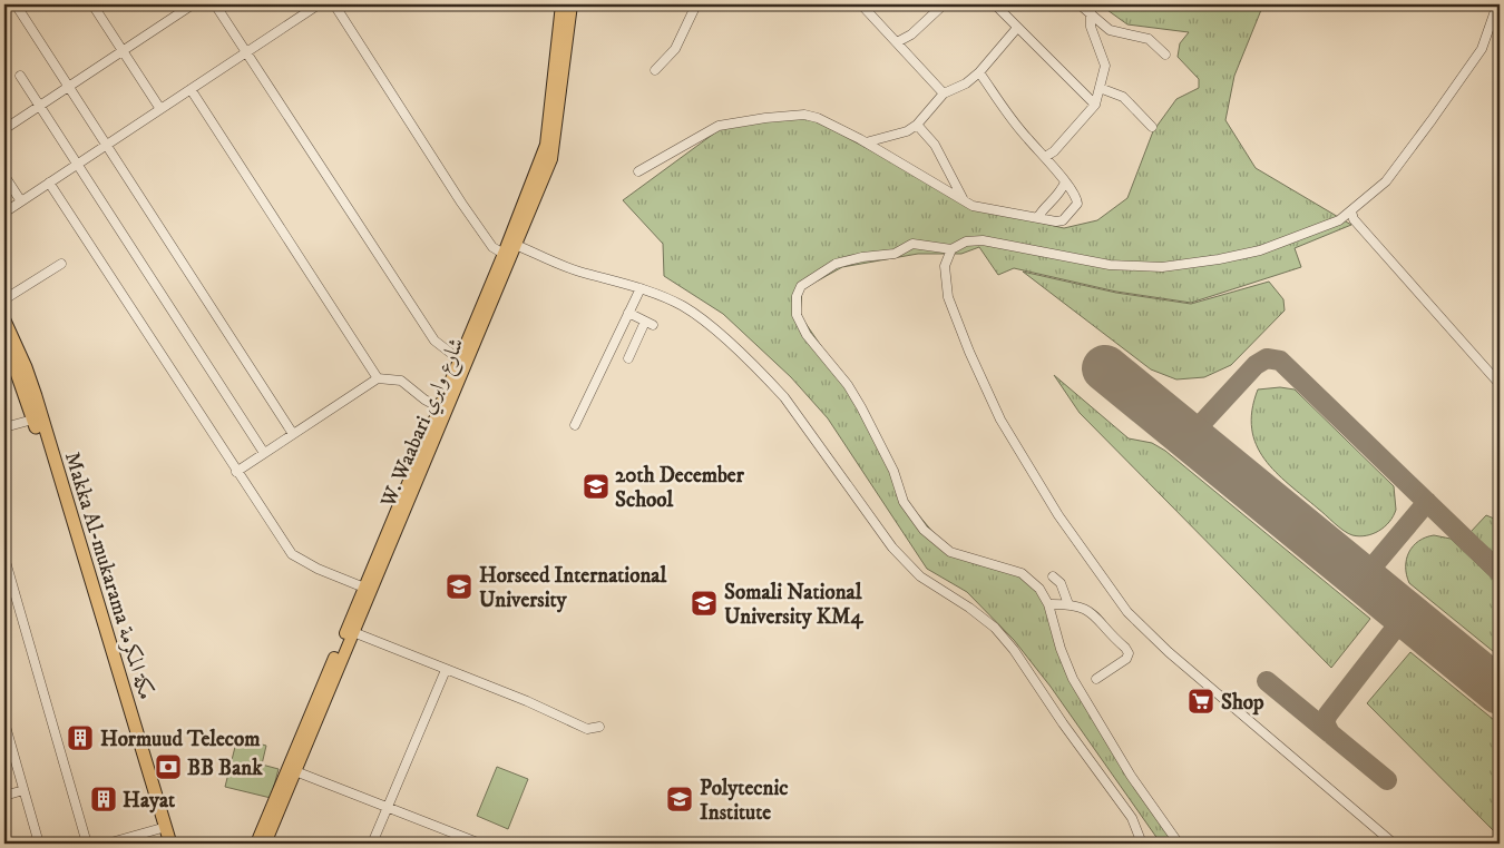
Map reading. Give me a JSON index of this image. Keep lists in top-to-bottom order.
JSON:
{
  "streets": {
    "highway": ["Makka Al-mukarama مكة المكرمة"],
    "main road": ["W. Waabari شارع وابري"]
  },
  "places": {
    "school or university": [
      "20th December School",
      "Horseed International University",
      "Somali National University KM4",
      "Polytecnic Institute"
    ],
    "supermarket": ["Shop"],
    "building": ["Hormuud Telecom", "Hayat"],
    "bank": ["BB Bank"]
  }
}
